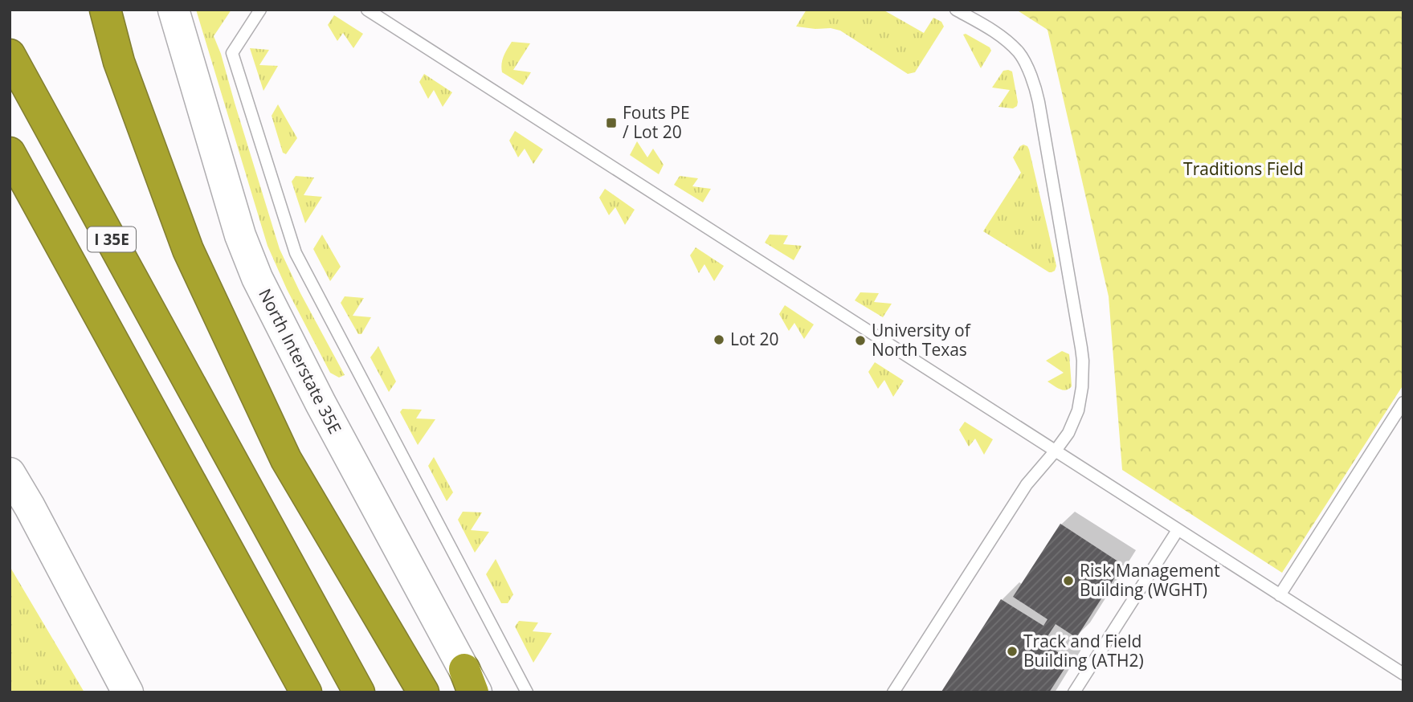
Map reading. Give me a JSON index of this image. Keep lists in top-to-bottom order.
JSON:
{
  "streets": {
    "highway": ["I 35E"],
    "main road": ["North Interstate 35E"]
  },
  "parks": ["Traditions Field"],
  "places": {
    "transit": ["Fouts PE / Lot 20"],
    "other": [
      "Lot 20",
      "University of North Texas",
      "Risk Management Building (WGHT)",
      "Track and Field Building (ATH2)"
    ]
  }
}
